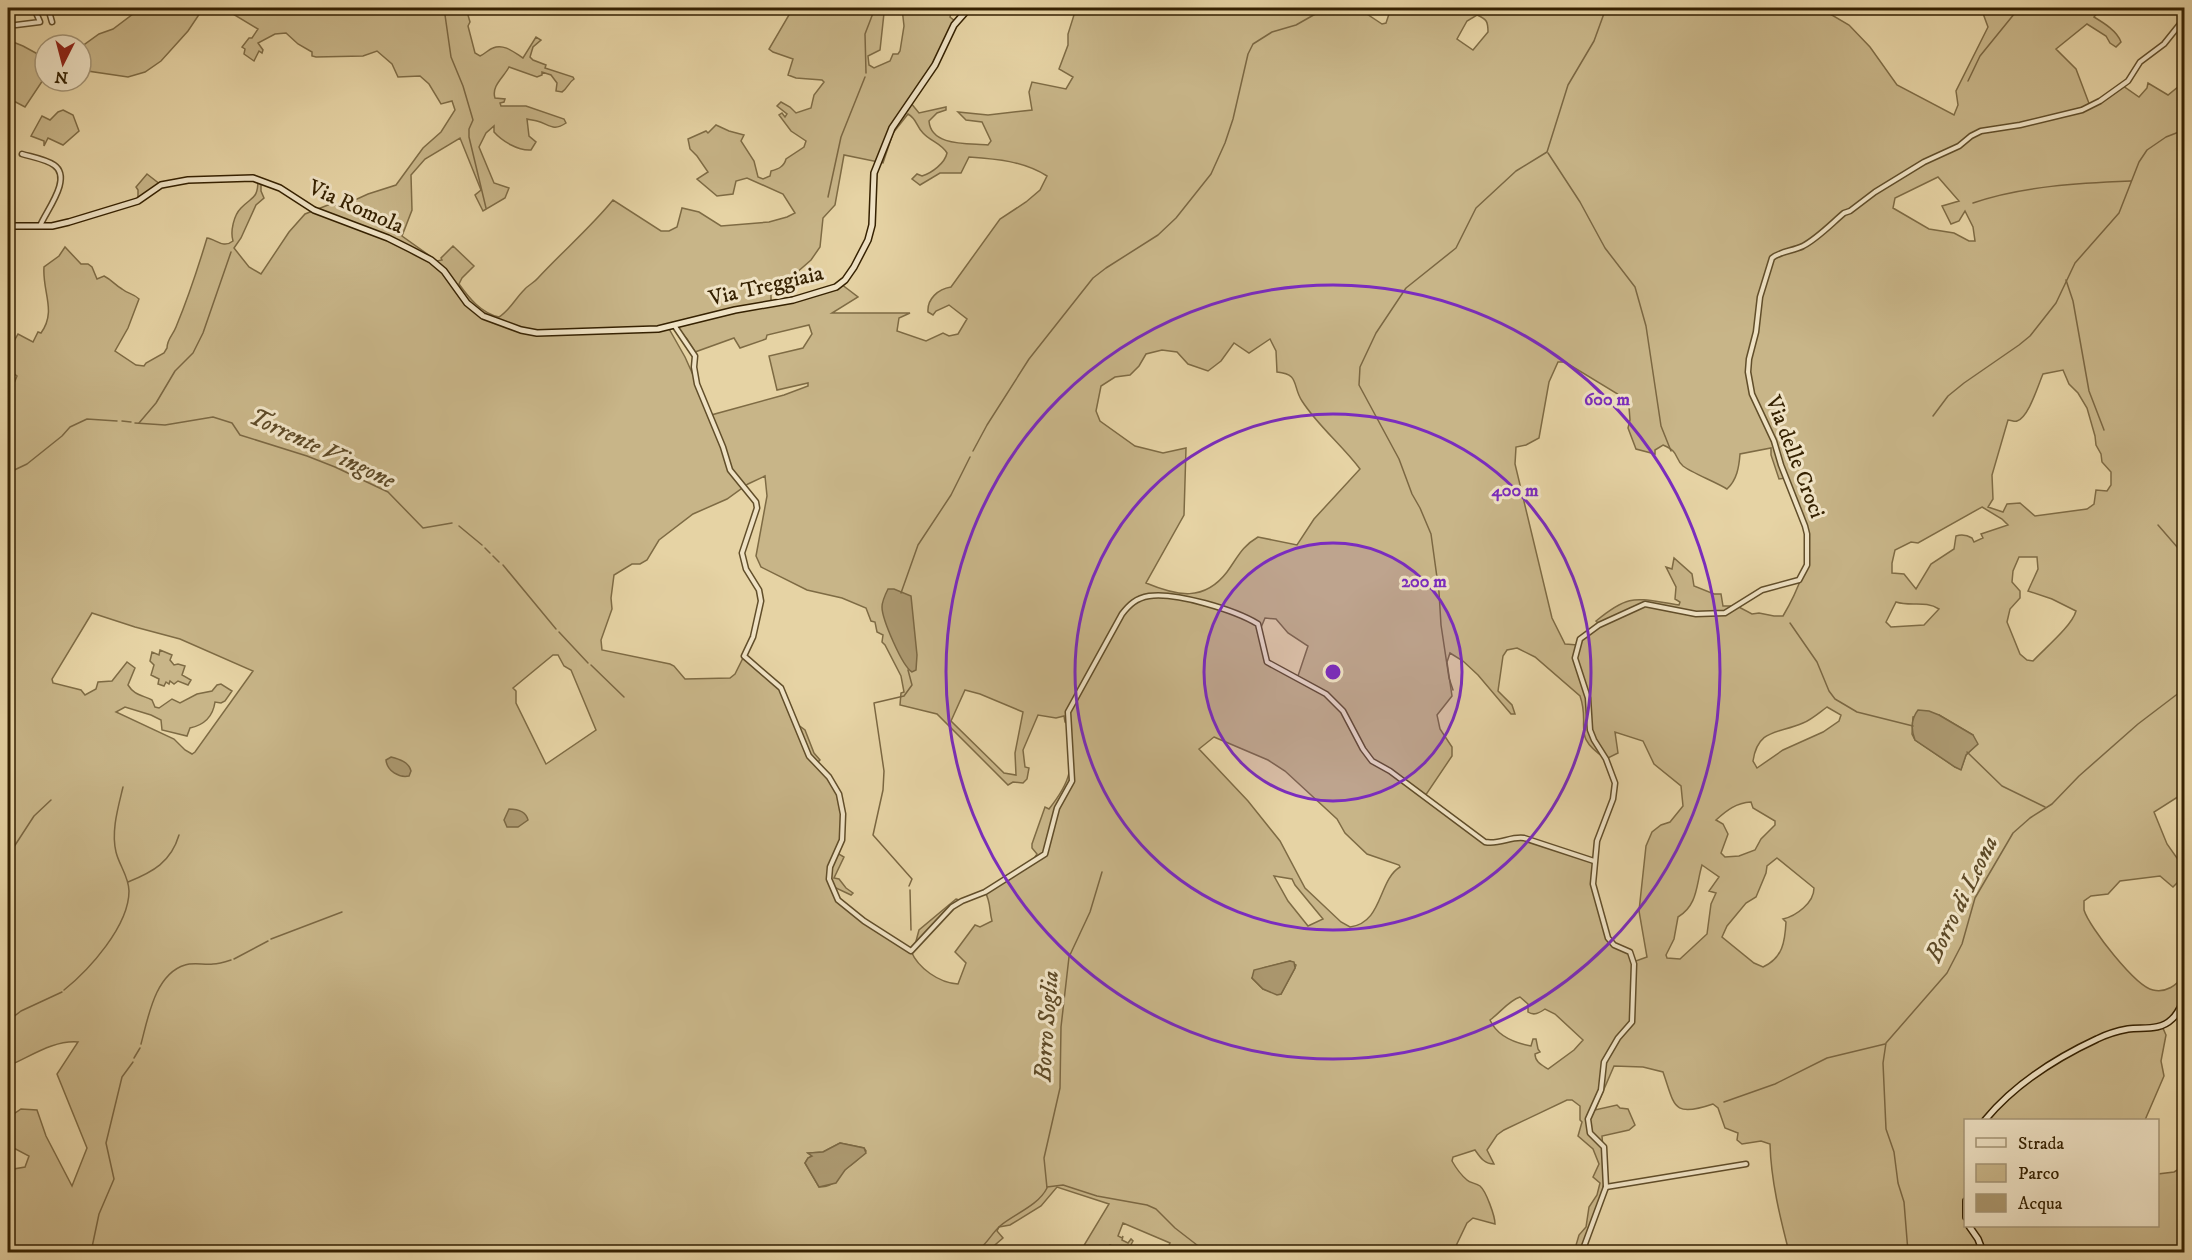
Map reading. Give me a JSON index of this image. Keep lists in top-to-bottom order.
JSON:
{
  "streets": {
    "street": ["Via Romola", "Via Treggiaia", "Via delle Croci"]
  },
  "crossings": [
    ["Via Romola", "Via Treggiaia"]
  ],
  "water": ["Torrente Vingone", "Borro di Leona", "Borro Soglia"],
  "legend": ["Strada", "Parco", "Acqua"],
  "north": "bottom",
  "rings": ["600 m", "400 m", "200 m"]
}
